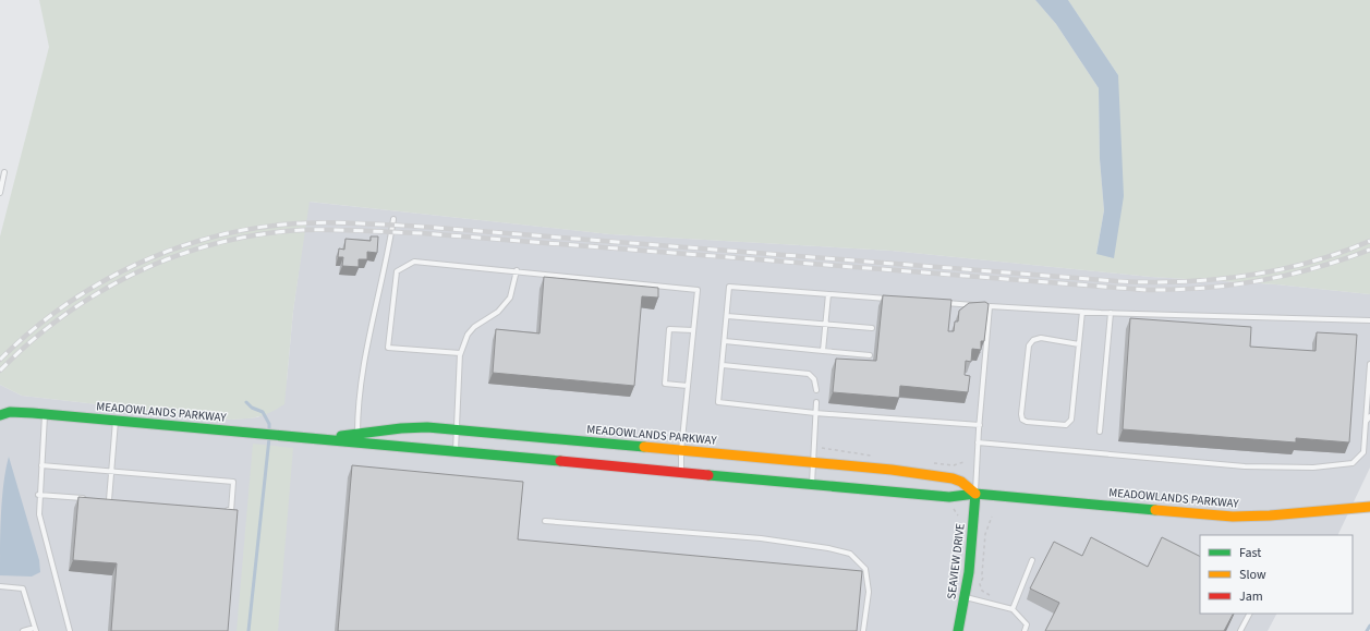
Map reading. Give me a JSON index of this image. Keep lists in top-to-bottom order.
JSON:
{
  "streets": {
    "street": ["MEADOWLANDS PARKWAY", "SEAVIEW DRIVE"]
  },
  "crossings": [
    ["MEADOWLANDS PARKWAY", "SEAVIEW DRIVE"]
  ],
  "legend": ["Fast", "Slow", "Jam"]
}
